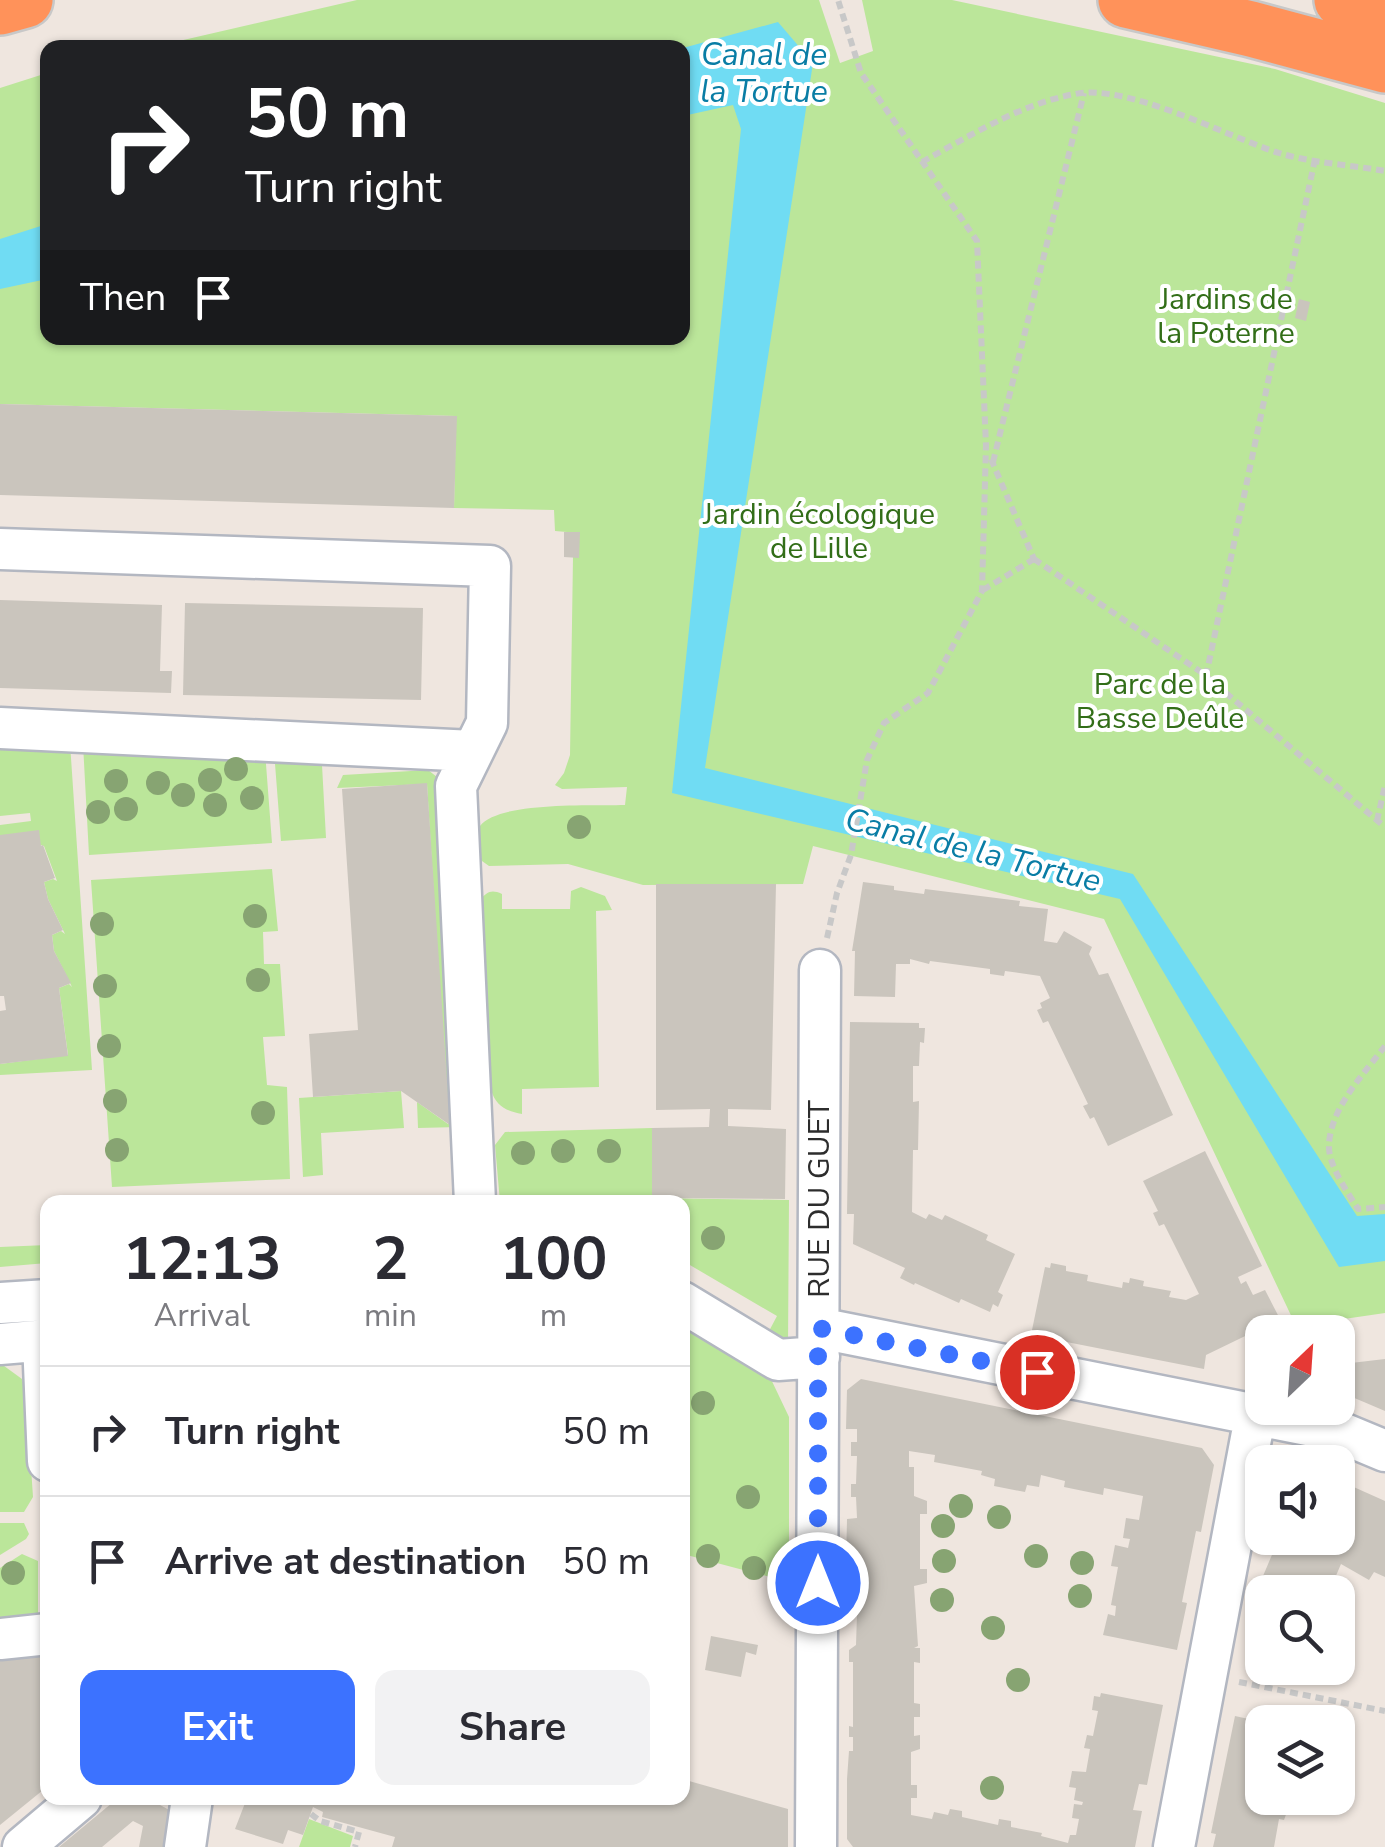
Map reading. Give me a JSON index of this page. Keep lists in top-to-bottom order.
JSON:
{
  "streets": {
    "street": ["RUE DU GUET"]
  },
  "water": ["Canal de la Tortue"],
  "parks": ["Jardins de la Poterne", "Jardin écologique de Lille", "Parc de la Basse Deûle"],
  "north": "top right",
  "page": {
    "turn": ["50 m", "Turn right"],
    "then": "Then",
    "eta": [
      "12:13",
      "Arrival",
      "2",
      "min",
      "100",
      "m"
    ],
    "list": [
      {
        "name": "Turn right",
        "value": "50 m"
      },
      {
        "name": "Arrive at destination",
        "value": "50 m"
      }
    ],
    "buttons": ["Exit", "Share"]
  }
}
